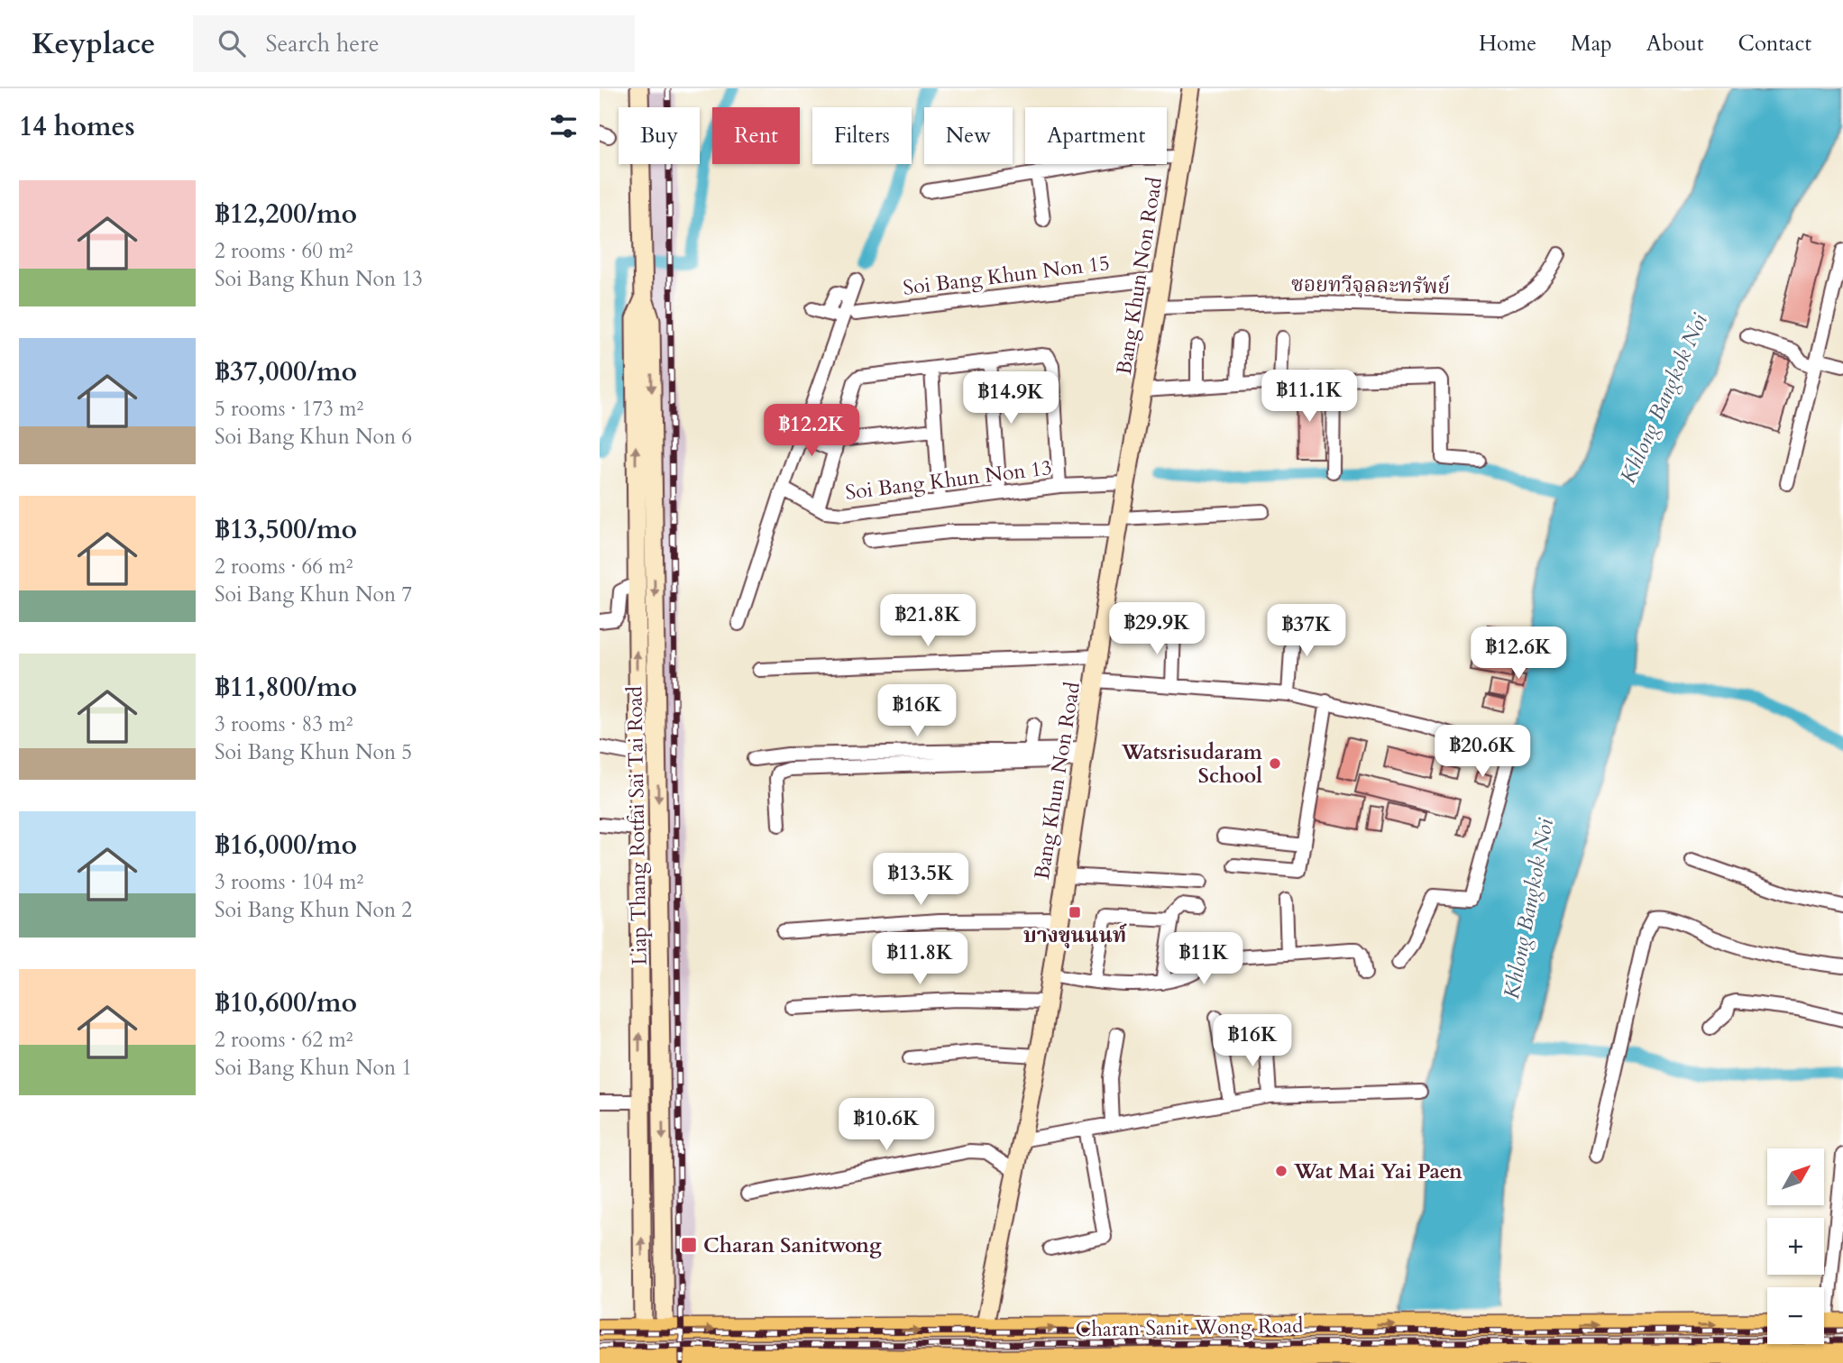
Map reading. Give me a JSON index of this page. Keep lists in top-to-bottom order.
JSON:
{
  "streets": {
    "main road": ["Bang Khun Non Road", "Liap Thang Rotfai Sai Tai Road", "Charan Sanit Wong Road"],
    "street": ["Soi Bang Khun Non 15", "ซอยทวีจุลละทรัพย์", "Soi Bang Khun Non 13"]
  },
  "crossings": [
    ["Soi Bang Khun Non 15", "Bang Khun Non Road"],
    ["Bang Khun Non Road", "ซอยทวีจุลละทรัพย์"],
    ["Bang Khun Non Road", "Soi Bang Khun Non 13"],
    ["Bang Khun Non Road", "Charan Sanit Wong Road"],
    ["Liap Thang Rotfai Sai Tai Road", "Charan Sanit Wong Road"]
  ],
  "water": ["Khlong Bangkok Noi"],
  "places": {
    "other": ["Watsrisudaram School", "Wat Mai Yai Paen"],
    "transit": ["บางขุนนนท์", "Charan Sanitwong"]
  },
  "north": "top right",
  "page": {
    "header": "Keyplace",
    "search": "Search here",
    "nav": [
      "Home",
      "Map",
      "About",
      "Contact"
    ],
    "heading": "14 homes",
    "chip": [
      "Buy",
      "Rent",
      "Filters",
      "New",
      "Apartment"
    ],
    "list": [
      {
        "name": "฿12,200/mo",
        "note": "2 rooms · 60 m² · Soi Bang Khun Non 13"
      },
      {
        "name": "฿37,000/mo",
        "note": "5 rooms · 173 m² · Soi Bang Khun Non 6"
      },
      {
        "name": "฿13,500/mo",
        "note": "2 rooms · 66 m² · Soi Bang Khun Non 7"
      },
      {
        "name": "฿11,800/mo",
        "note": "3 rooms · 83 m² · Soi Bang Khun Non 5"
      },
      {
        "name": "฿16,000/mo",
        "note": "3 rooms · 104 m² · Soi Bang Khun Non 2"
      },
      {
        "name": "฿10,600/mo",
        "note": "2 rooms · 62 m² · Soi Bang Khun Non 1"
      }
    ],
    "price": [
      "฿11.1K",
      "฿14.9K",
      "฿12.2K",
      "฿21.8K",
      "฿29.9K",
      "฿37K",
      "฿12.6K",
      "฿16K",
      "฿20.6K",
      "฿13.5K",
      "฿11.8K",
      "฿11K",
      "฿16K",
      "฿10.6K"
    ],
    "map_buttons": ["+", "−"]
  }
}
